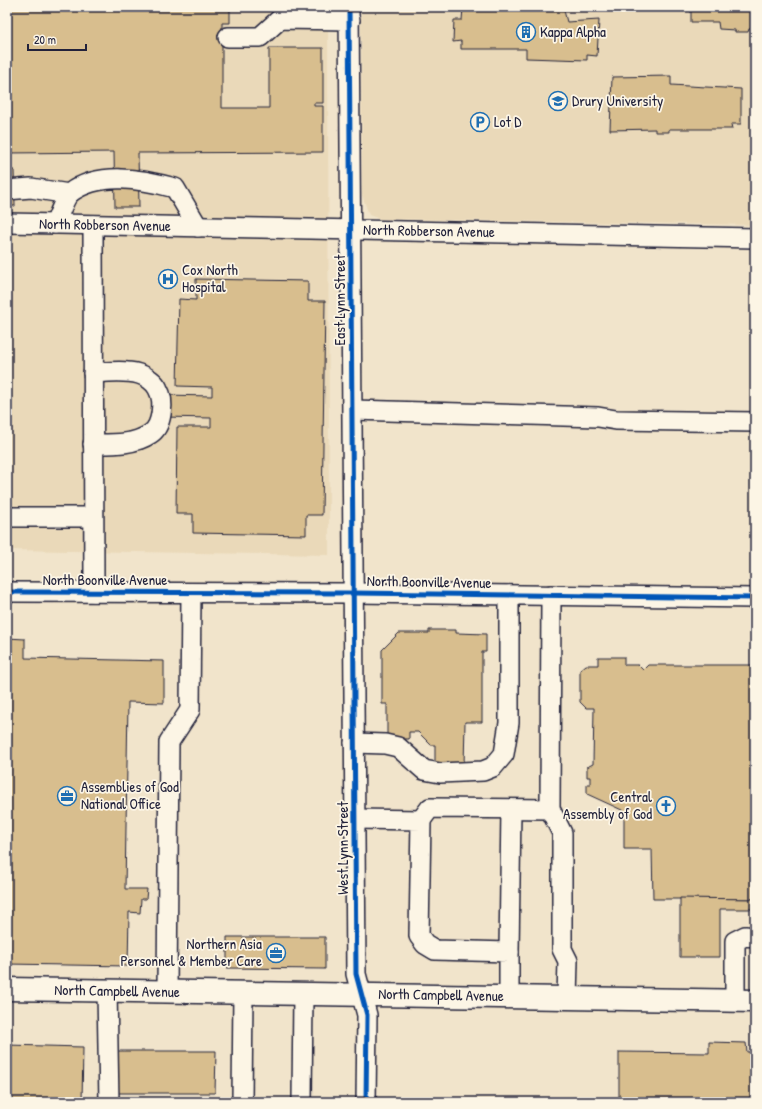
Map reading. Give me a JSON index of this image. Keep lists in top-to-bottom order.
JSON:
{
  "streets": {
    "main road": ["North Campbell Avenue"],
    "street": [
      "North Robberson Avenue",
      "East Lynn Street",
      "North Boonville Avenue",
      "West Lynn Street"
    ]
  },
  "crossings": [
    ["North Robberson Avenue", "East Lynn Street"],
    ["East Lynn Street", "North Boonville Avenue"],
    ["East Lynn Street", "West Lynn Street"],
    ["North Boonville Avenue", "West Lynn Street"],
    ["West Lynn Street", "North Campbell Avenue"]
  ],
  "places": {
    "building": ["Kappa Alpha"],
    "school or university": ["Drury University"],
    "parking": ["Lot D"],
    "hospital": ["Cox North Hospital"],
    "office": ["Assemblies of God National Office", "Northern Asia Personnel & Member Care"],
    "church": ["Central Assembly of God"]
  },
  "scale_bar": "20 m"
}
